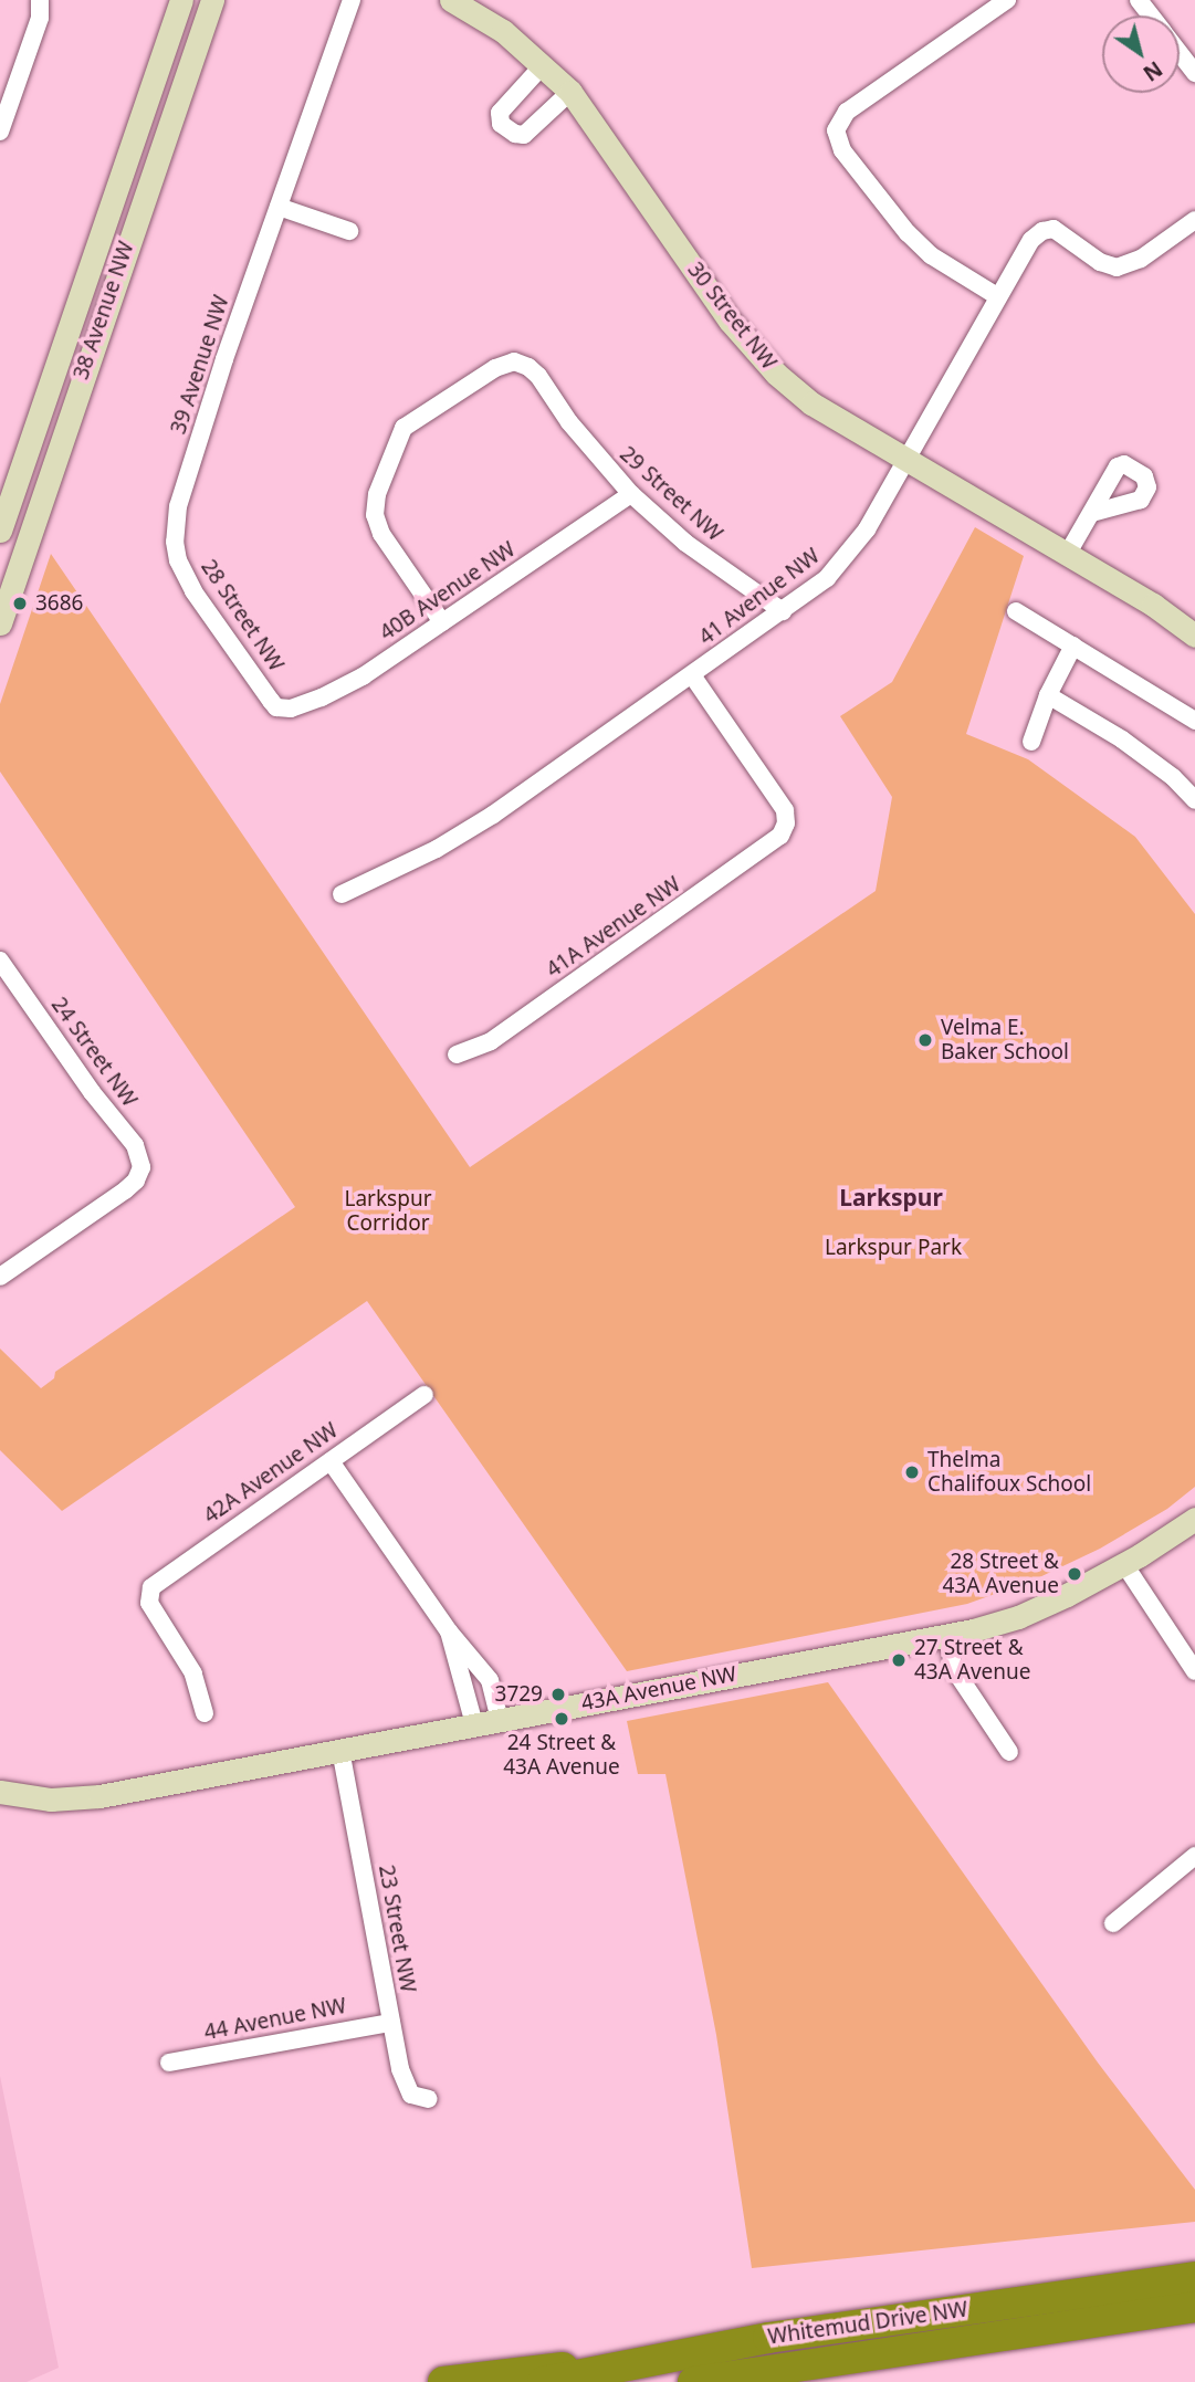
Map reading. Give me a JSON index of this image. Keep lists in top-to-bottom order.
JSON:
{
  "streets": {
    "highway": ["Whitemud Drive NW"],
    "street": [
      "38 Avenue NW",
      "30 Street NW",
      "39 Avenue NW",
      "29 Street NW",
      "40B Avenue NW",
      "41 Avenue NW",
      "28 Street NW",
      "41A Avenue NW",
      "24 Street NW",
      "42A Avenue NW",
      "43A Avenue NW",
      "23 Street NW",
      "44 Avenue NW"
    ]
  },
  "crossings": [
    ["30 Street NW", "41 Avenue NW"],
    ["39 Avenue NW", "28 Street NW"],
    ["29 Street NW", "40B Avenue NW"],
    ["29 Street NW", "41 Avenue NW"],
    ["40B Avenue NW", "28 Street NW"],
    ["41 Avenue NW", "41A Avenue NW"],
    ["43A Avenue NW", "23 Street NW"],
    ["23 Street NW", "44 Avenue NW"]
  ],
  "districts": ["Larkspur"],
  "parks": ["Larkspur Corridor", "Larkspur Park"],
  "places": [
    "3686",
    "Velma E. Baker School",
    "Thelma Chalifoux School",
    "28 Street & 43A Avenue",
    "27 Street & 43A Avenue",
    "3729",
    "24 Street & 43A Avenue"
  ],
  "north": "bottom right"
}
